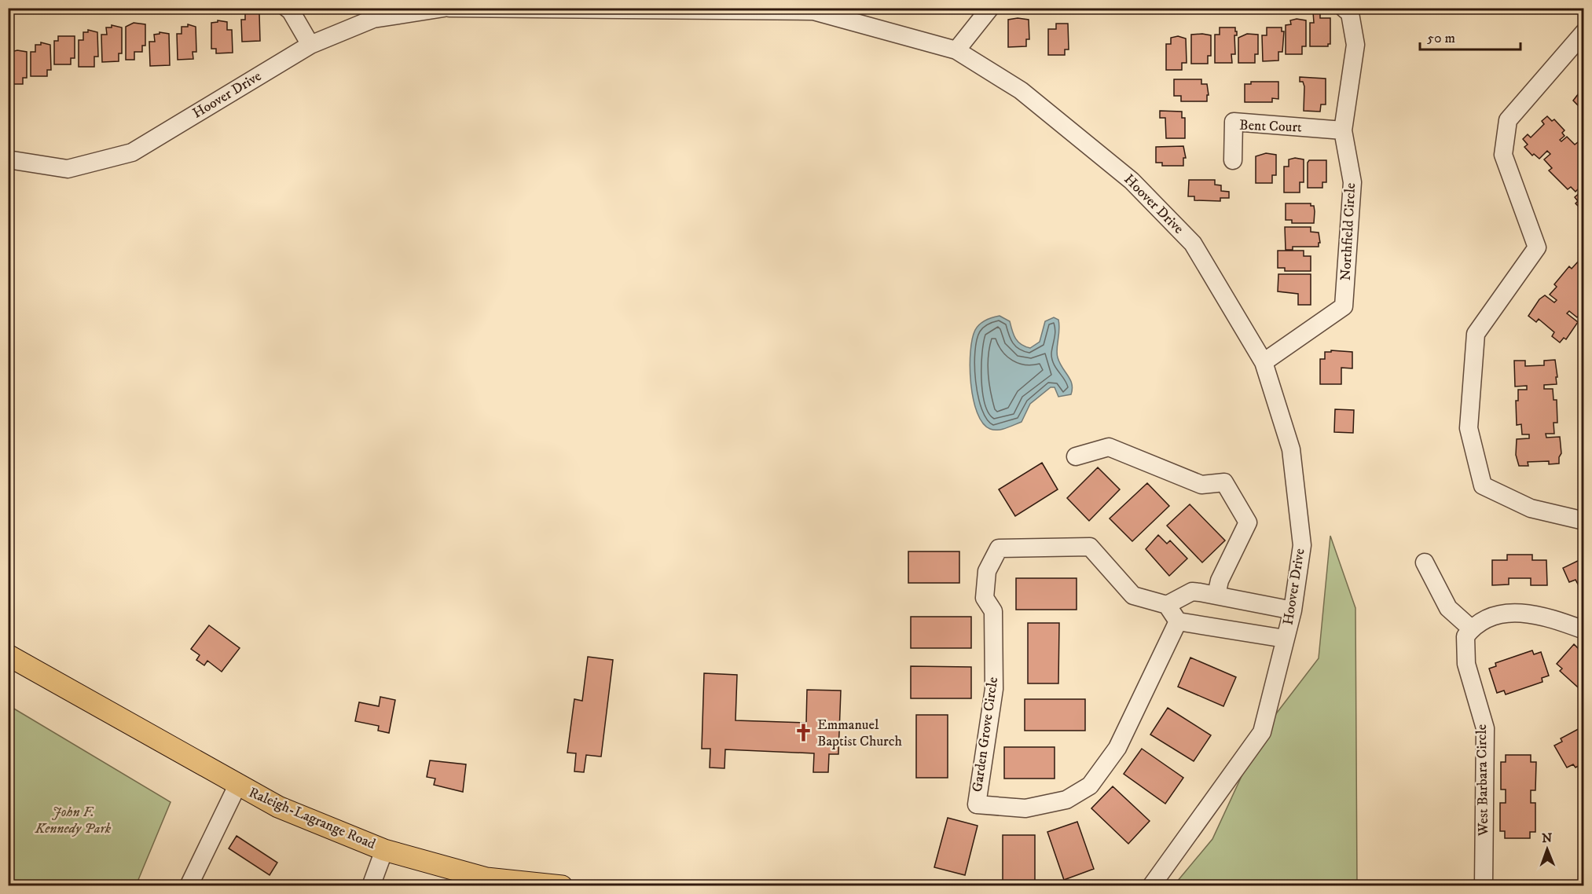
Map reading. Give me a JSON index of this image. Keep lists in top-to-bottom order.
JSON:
{
  "streets": {
    "main road": ["Raleigh-Lagrange Road"],
    "street": [
      "Hoover Drive",
      "Bent Court",
      "Northfield Circle",
      "Garden Grove Circle",
      "West Barbara Circle"
    ]
  },
  "crossings": [
    ["Hoover Drive", "Northfield Circle"],
    ["Bent Court", "Northfield Circle"]
  ],
  "parks": ["John F. Kennedy Park"],
  "places": {
    "church": ["Emmanuel Baptist Church"]
  },
  "scale_bar": "50 m",
  "north": "top"
}
